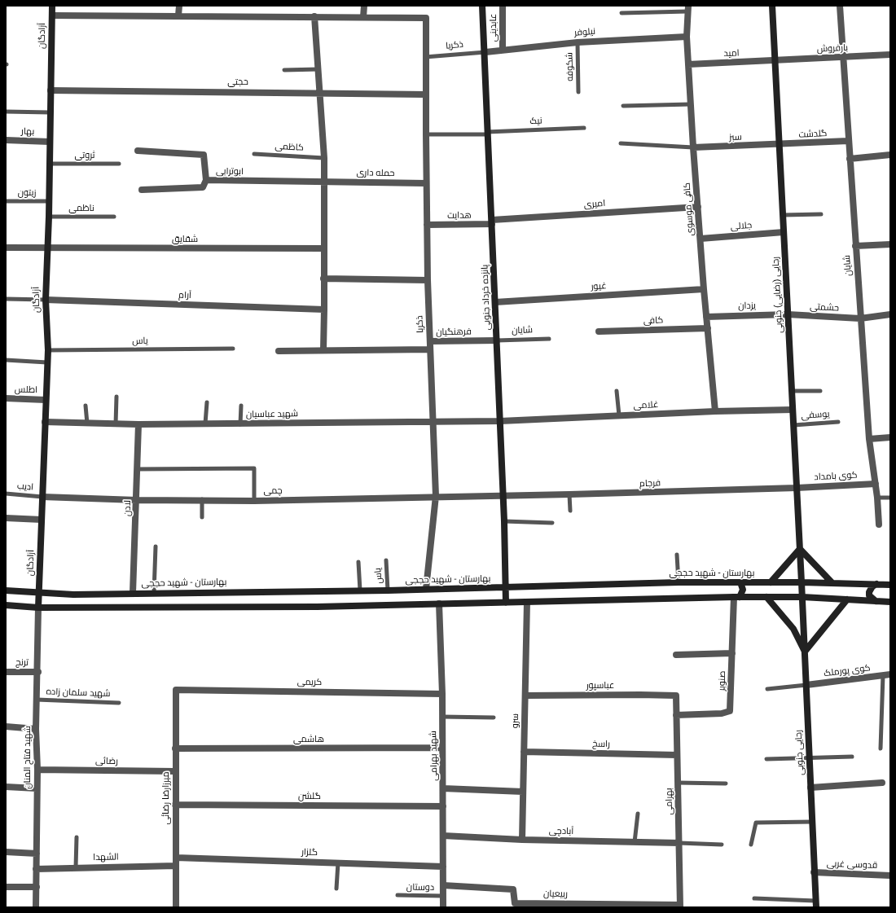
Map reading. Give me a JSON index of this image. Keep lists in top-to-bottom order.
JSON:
{
  "streets": {
    "street": [
      "عابدینی",
      "نیلوفر",
      "آزادگان",
      "ذکریا",
      "بارفروش",
      "امید",
      "حجتی",
      "بهار",
      "گلدشت",
      "سبز",
      "ابوترابی",
      "حمله داری",
      "امیری",
      "کافی موسوی",
      "هدایت",
      "جلالی",
      "شقایق",
      "شایان",
      "غیور",
      "رجایی (رضایی) جنوبی",
      "آرام",
      "پانزده خرداد جنوبی",
      "یزدان",
      "حشمتی",
      "کافی",
      "فرهنگیان",
      "اطلس",
      "غلامی",
      "شهید عباسیان",
      "کوی بامداد",
      "فرجام",
      "چمی",
      "لادن",
      "بهارستان - شهید حججی",
      "ترنج",
      "کوی پورملک",
      "صنوبر",
      "کریمی",
      "عباسپور",
      "سرو",
      "هاشمی",
      "راسخ",
      "رجایی جنوبی",
      "شهید بهرامی",
      "شهید فتاح المنان",
      "رضائی",
      "گلشن",
      "میرزارضا رضائی",
      "بهرامی",
      "آبادچی",
      "گلزار",
      "الشهدا",
      "قدوسی غربی",
      "ربیعیان"
    ],
    "lane": [
      "شکوفه",
      "نیک",
      "کاظمی",
      "ثروتی",
      "زیتون",
      "ناظمی",
      "یاس",
      "یوسفی",
      "ادیب",
      "شهید سلمان زاده",
      "دوستان"
    ]
  },
  "crossings": [
    ["عابدینی", "نیلوفر"],
    ["نیلوفر", "ذکریا"],
    ["نیلوفر", "شکوفه"],
    ["نیلوفر", "کافی موسوی"],
    ["نیلوفر", "پانزده خرداد جنوبی"],
    ["آزادگان", "حجتی"],
    ["آزادگان", "بهار"],
    ["آزادگان", "ثروتی"],
    ["آزادگان", "زیتون"],
    ["آزادگان", "ناظمی"],
    ["آزادگان", "شقایق"],
    ["آزادگان", "آرام"],
    ["آزادگان", "یاس"],
    ["آزادگان", "اطلس"],
    ["آزادگان", "شهید عباسیان"],
    ["آزادگان", "ادیب"],
    ["آزادگان", "چمی"],
    ["آزادگان", "بهارستان - شهید حججی"],
    ["آزادگان", "شهید فتاح المنان"],
    ["ذکریا", "حجتی"],
    ["ذکریا", "نیک"],
    ["ذکریا", "حمله داری"],
    ["ذکریا", "هدایت"],
    ["ذکریا", "پانزده خرداد جنوبی"],
    ["ذکریا", "فرهنگیان"],
    ["ذکریا", "شهید عباسیان"],
    ["ذکریا", "چمی"],
    ["ذکریا", "بهارستان - شهید حججی"],
    ["بارفروش", "امید"],
    ["بارفروش", "شایان"],
    ["بارفروش", "رجایی (رضایی) جنوبی"],
    ["امید", "کافی موسوی"],
    ["امید", "رجایی (رضایی) جنوبی"],
    ["نیک", "پانزده خرداد جنوبی"],
    ["گلدشت", "سبز"],
    ["گلدشت", "شایان"],
    ["گلدشت", "رجایی (رضایی) جنوبی"],
    ["سبز", "کافی موسوی"],
    ["سبز", "رجایی (رضایی) جنوبی"],
    ["ابوترابی", "حمله داری"],
    ["امیری", "کافی موسوی"],
    ["امیری", "هدایت"],
    ["امیری", "پانزده خرداد جنوبی"],
    ["کافی موسوی", "جلالی"],
    ["کافی موسوی", "غیور"],
    ["کافی موسوی", "یزدان"],
    ["کافی موسوی", "کافی"],
    ["کافی موسوی", "غلامی"],
    ["هدایت", "پانزده خرداد جنوبی"],
    ["جلالی", "رجایی (رضایی) جنوبی"],
    ["شایان", "پانزده خرداد جنوبی"],
    ["شایان", "حشمتی"],
    ["شایان", "فرهنگیان"],
    ["شایان", "کوی بامداد"],
    ["غیور", "پانزده خرداد جنوبی"],
    ["رجایی (رضایی) جنوبی", "یزدان"],
    ["رجایی (رضایی) جنوبی", "حشمتی"],
    ["رجایی (رضایی) جنوبی", "غلامی"],
    ["رجایی (رضایی) جنوبی", "یوسفی"],
    ["رجایی (رضایی) جنوبی", "کوی بامداد"],
    ["رجایی (رضایی) جنوبی", "فرجام"],
    ["رجایی (رضایی) جنوبی", "بهارستان - شهید حججی"],
    ["رجایی (رضایی) جنوبی", "رجایی جنوبی"],
    ["پانزده خرداد جنوبی", "فرهنگیان"],
    ["پانزده خرداد جنوبی", "غلامی"],
    ["پانزده خرداد جنوبی", "شهید عباسیان"],
    ["پانزده خرداد جنوبی", "فرجام"],
    ["پانزده خرداد جنوبی", "چمی"],
    ["پانزده خرداد جنوبی", "بهارستان - شهید حججی"],
    ["یزدان", "حشمتی"],
    ["یاس", "بهارستان - شهید حججی"],
    ["غلامی", "شهید عباسیان"],
    ["شهید عباسیان", "لادن"],
    ["کوی بامداد", "فرجام"],
    ["فرجام", "چمی"],
    ["ادیب", "چمی"],
    ["چمی", "لادن"],
    ["لادن", "بهارستان - شهید حججی"],
    ["ترنج", "شهید فتاح المنان"],
    ["کوی پورملک", "رجایی جنوبی"],
    ["صنوبر", "بهرامی"],
    ["کریمی", "شهید بهرامی"],
    ["کریمی", "میرزارضا رضائی"],
    ["عباسپور", "سرو"],
    ["عباسپور", "بهرامی"],
    ["شهید سلمان زاده", "شهید فتاح المنان"],
    ["سرو", "راسخ"],
    ["سرو", "آبادچی"],
    ["هاشمی", "شهید بهرامی"],
    ["هاشمی", "میرزارضا رضائی"],
    ["راسخ", "بهرامی"],
    ["رجایی جنوبی", "قدوسی غربی"],
    ["شهید بهرامی", "گلشن"],
    ["شهید بهرامی", "آبادچی"],
    ["شهید بهرامی", "گلزار"],
    ["شهید بهرامی", "دوستان"],
    ["شهید بهرامی", "ربیعیان"],
    ["شهید فتاح المنان", "رضائی"],
    ["شهید فتاح المنان", "الشهدا"],
    ["رضائی", "میرزارضا رضائی"],
    ["گلشن", "میرزارضا رضائی"],
    ["میرزارضا رضائی", "گلزار"],
    ["میرزارضا رضائی", "الشهدا"],
    ["بهرامی", "آبادچی"],
    ["بهرامی", "ربیعیان"]
  ]
}
